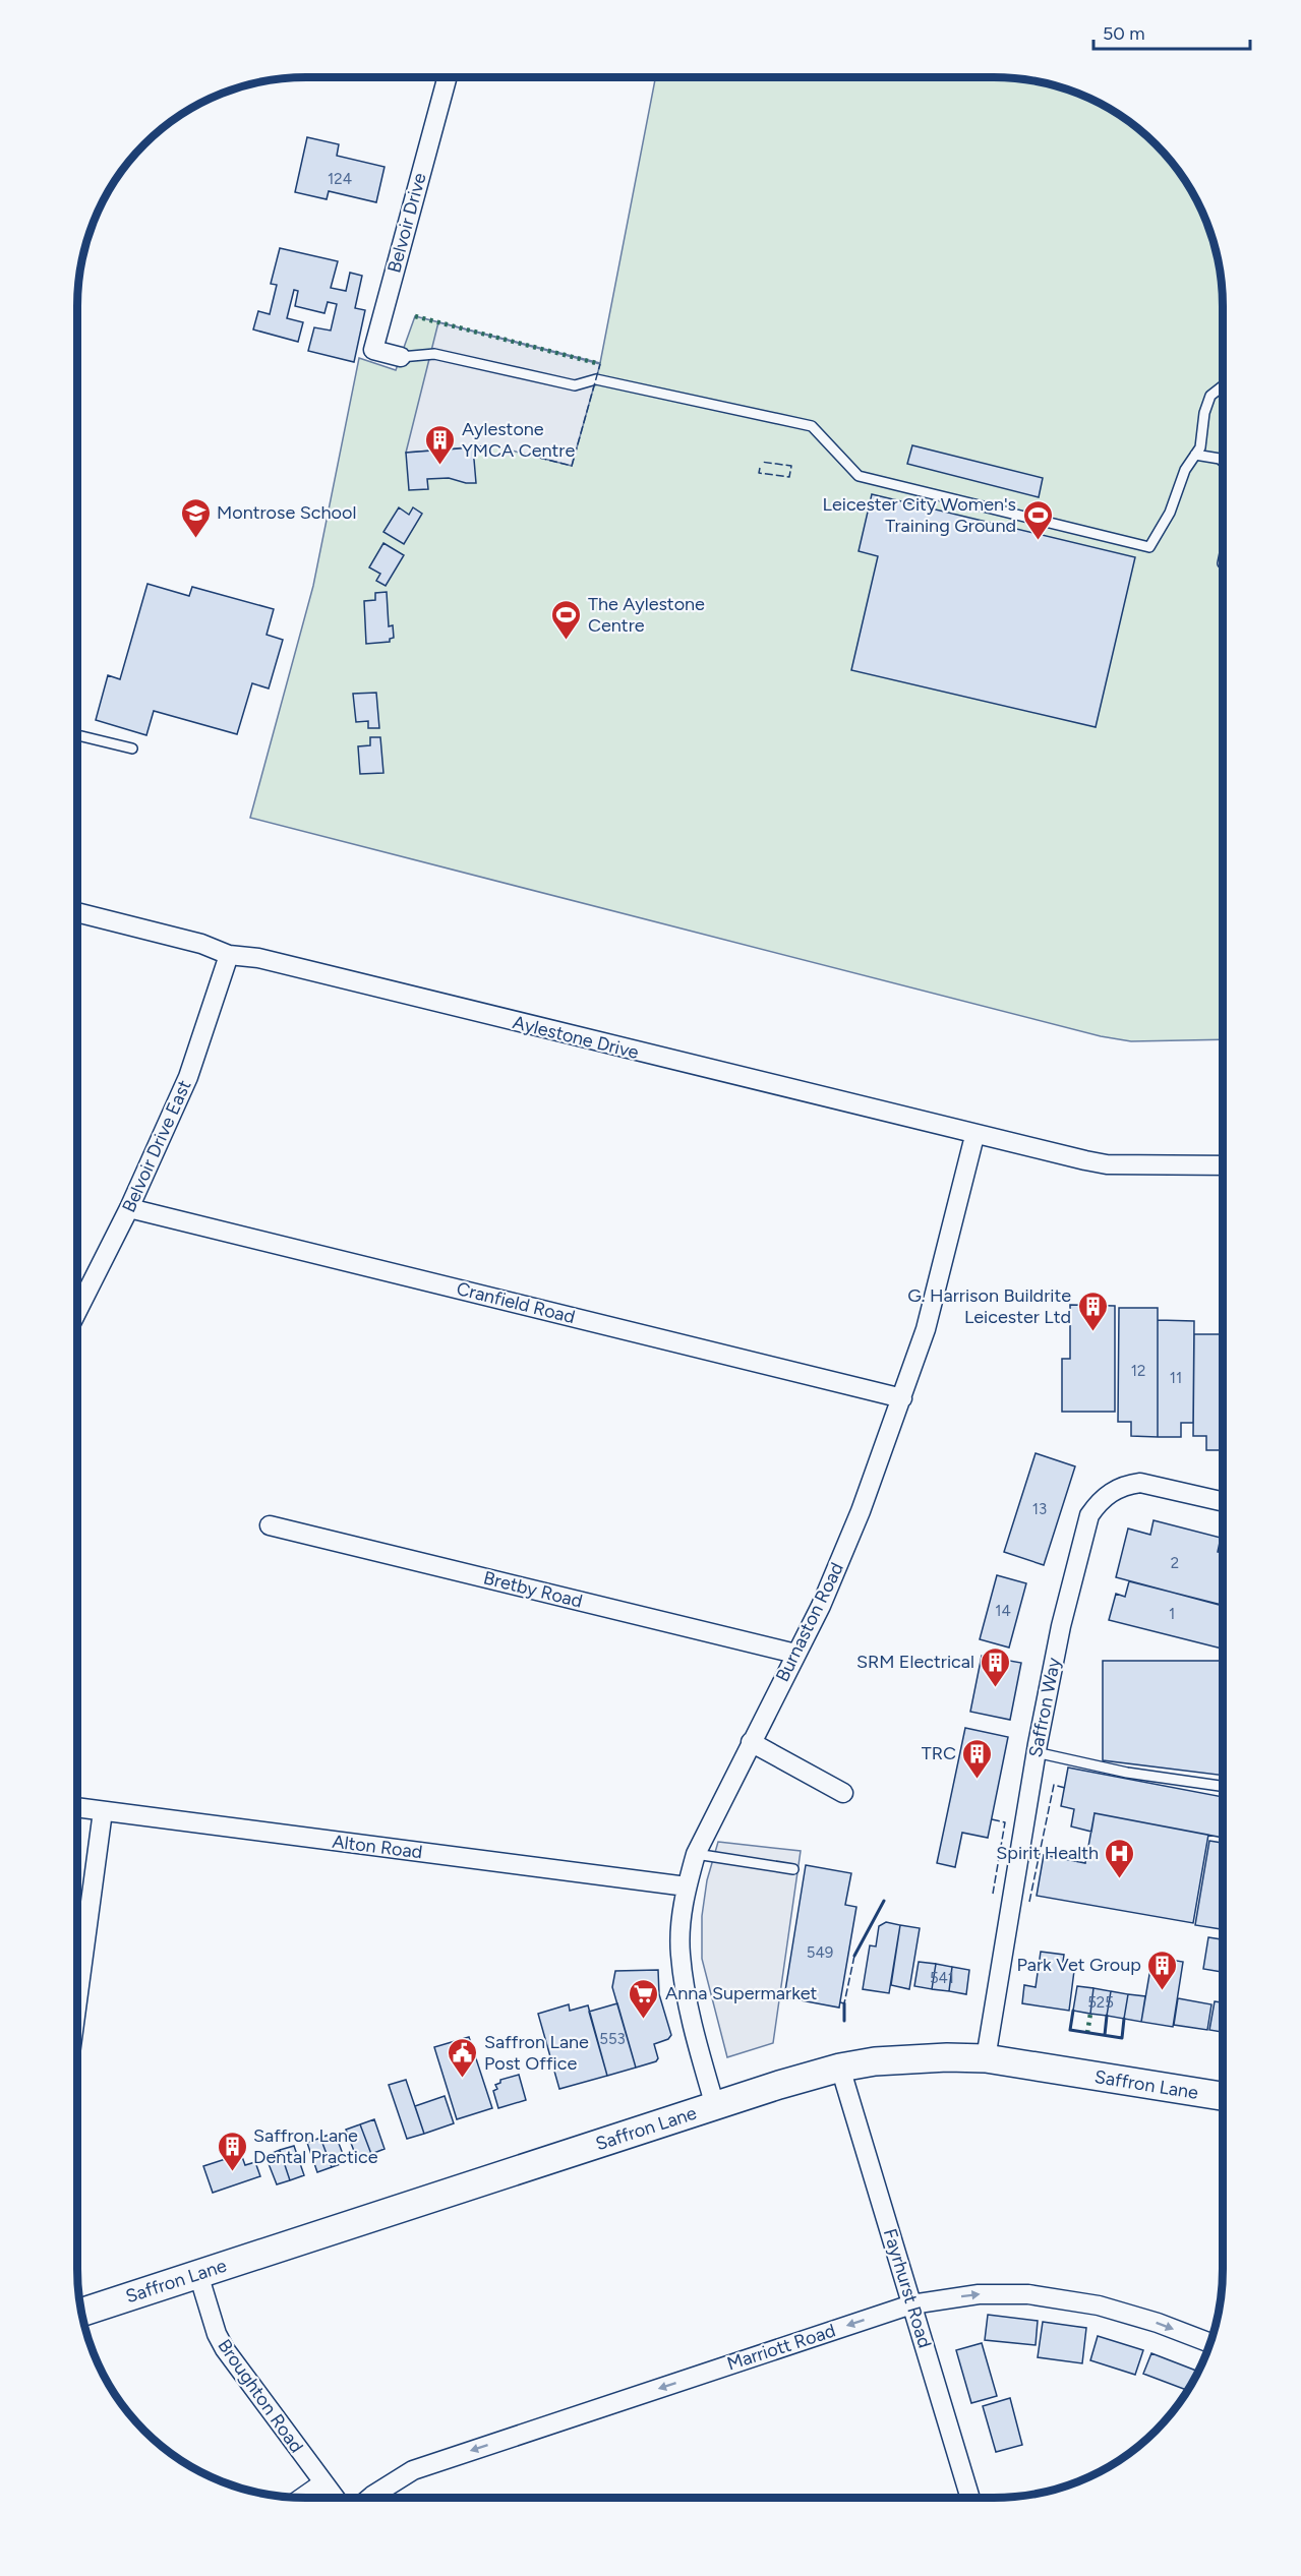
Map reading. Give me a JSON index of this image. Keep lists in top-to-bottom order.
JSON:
{
  "streets": {
    "main road": ["Saffron Lane"],
    "street": [
      "Belvoir Drive",
      "Aylestone Drive",
      "Belvoir Drive East",
      "Cranfield Road",
      "Bretby Road",
      "Burnaston Road",
      "Saffron Way",
      "Alton Road",
      "Fayrhurst Road",
      "Marriott Road",
      "Broughton Road"
    ]
  },
  "crossings": [
    ["Aylestone Drive", "Belvoir Drive East"],
    ["Aylestone Drive", "Burnaston Road"],
    ["Belvoir Drive East", "Cranfield Road"],
    ["Cranfield Road", "Burnaston Road"],
    ["Bretby Road", "Burnaston Road"],
    ["Burnaston Road", "Alton Road"],
    ["Burnaston Road", "Saffron Lane"],
    ["Saffron Way", "Saffron Lane"],
    ["Saffron Lane", "Fayrhurst Road"],
    ["Saffron Lane", "Broughton Road"],
    ["Fayrhurst Road", "Marriott Road"]
  ],
  "places": {
    "building": [
      "Aylestone YMCA Centre",
      "G. Harrison Buildrite Leicester Ltd",
      "SRM Electrical",
      "TRC",
      "Park Vet Group",
      "Saffron Lane Dental Practice"
    ],
    "school or university": ["Montrose School"],
    "sports": ["Leicester City Women's Training Ground", "The Aylestone Centre"],
    "hospital": ["Spirit Health"],
    "supermarket": ["Anna Supermarket"],
    "public building": ["Saffron Lane Post Office"]
  },
  "house_numbers": [
    "124",
    "12",
    "11",
    "13",
    "2",
    "14",
    "1",
    "549",
    "541",
    "525",
    "553"
  ],
  "scale_bar": "50 m"
}
